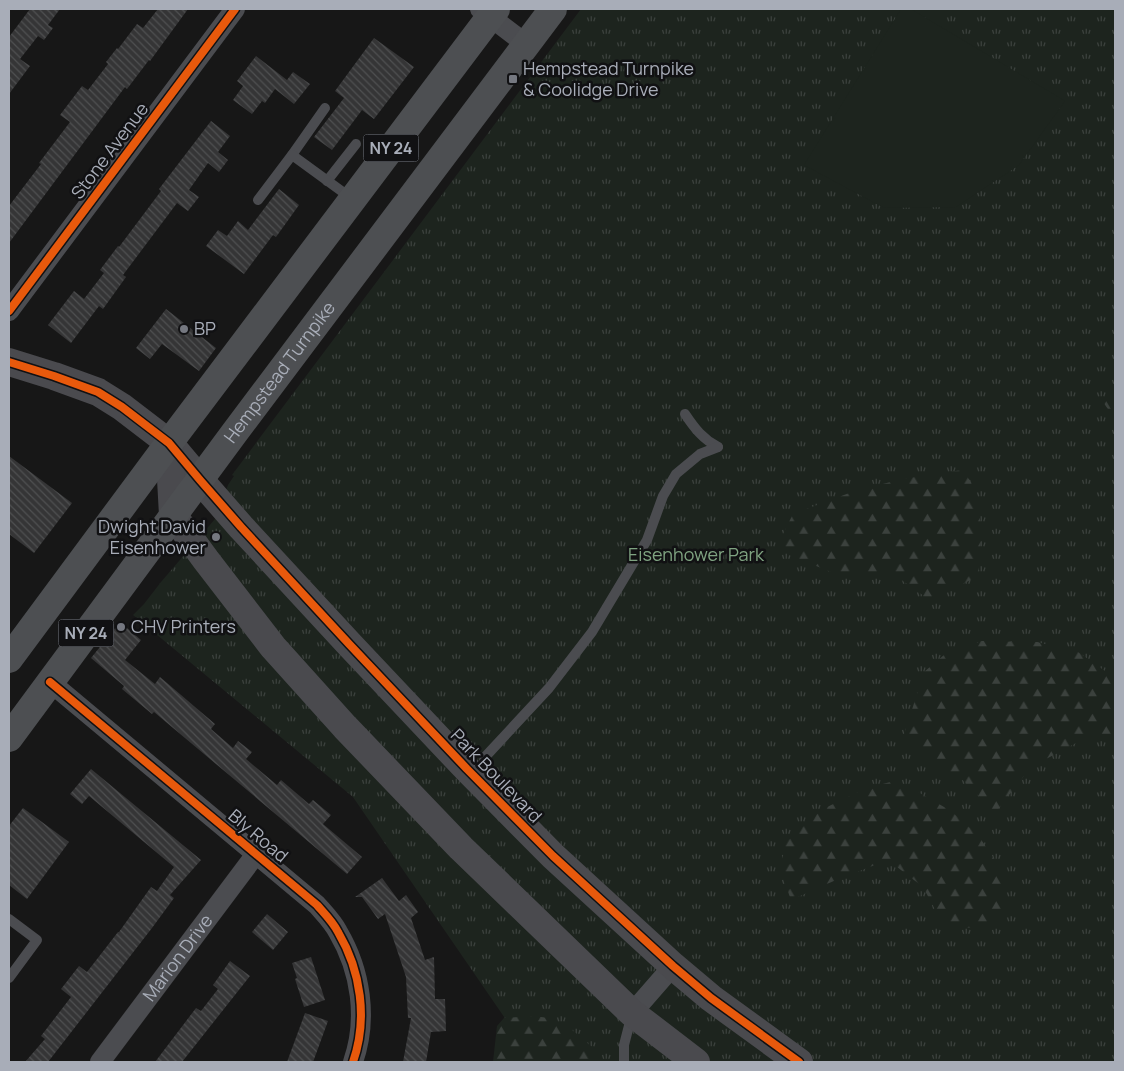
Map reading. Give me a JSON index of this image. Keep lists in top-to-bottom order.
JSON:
{
  "streets": {
    "main road": ["NY 24", "Hempstead Turnpike"],
    "street": [
      "Stone Avenue",
      "Park Boulevard",
      "Bly Road",
      "Marion Drive"
    ]
  },
  "crossings": [
    ["NY 24", "Park Boulevard"],
    ["Hempstead Turnpike", "Park Boulevard"],
    ["Hempstead Turnpike", "Bly Road"],
    ["Bly Road", "Marion Drive"]
  ],
  "parks": ["Eisenhower Park"],
  "places": {
    "transit": ["Hempstead Turnpike & Coolidge Drive"],
    "other": ["BP", "Dwight David Eisenhower", "CHV Printers"]
  }
}
